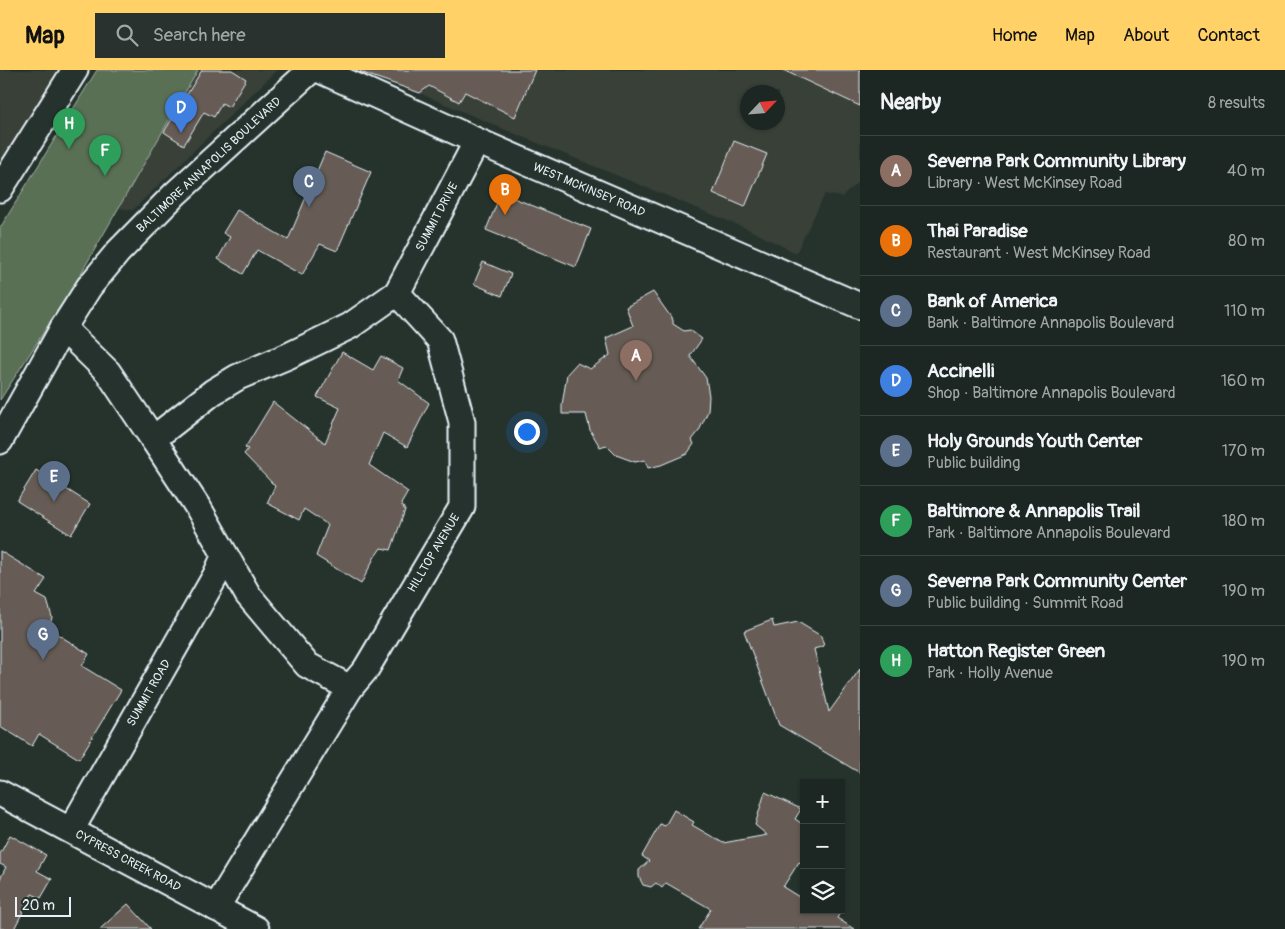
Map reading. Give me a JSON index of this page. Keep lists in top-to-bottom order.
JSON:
{
  "streets": {
    "street": [
      "BALTIMORE ANNAPOLIS BOULEVARD",
      "WEST MCKINSEY ROAD",
      "SUMMIT DRIVE",
      "HILLTOP AVENUE",
      "SUMMIT ROAD",
      "CYPRESS CREEK ROAD"
    ]
  },
  "crossings": [
    ["WEST MCKINSEY ROAD", "SUMMIT DRIVE"],
    ["SUMMIT DRIVE", "HILLTOP AVENUE"],
    ["HILLTOP AVENUE", "CYPRESS CREEK ROAD"],
    ["SUMMIT ROAD", "CYPRESS CREEK ROAD"]
  ],
  "scale_bar": "20 m",
  "north": "top right",
  "page": {
    "header": "Map",
    "search": "Search here",
    "nav": [
      "Home",
      "Map",
      "About",
      "Contact"
    ],
    "heading": ["Nearby", "8 results"],
    "pins": [
      "D",
      "H",
      "F",
      "C",
      "B",
      "A",
      "E",
      "G"
    ],
    "list": [
      {
        "mark": "A",
        "name": "Severna Park Community Library",
        "note": "Library · West McKinsey Road",
        "value": "40 m"
      },
      {
        "mark": "B",
        "name": "Thai Paradise",
        "note": "Restaurant · West McKinsey Road",
        "value": "80 m"
      },
      {
        "mark": "C",
        "name": "Bank of America",
        "note": "Bank · Baltimore Annapolis Boulevard",
        "value": "110 m"
      },
      {
        "mark": "D",
        "name": "Accinelli",
        "note": "Shop · Baltimore Annapolis Boulevard",
        "value": "160 m"
      },
      {
        "mark": "E",
        "name": "Holy Grounds Youth Center",
        "note": "Public building",
        "value": "170 m"
      },
      {
        "mark": "F",
        "name": "Baltimore & Annapolis Trail",
        "note": "Park · Baltimore Annapolis Boulevard",
        "value": "180 m"
      },
      {
        "mark": "G",
        "name": "Severna Park Community Center",
        "note": "Public building · Summit Road",
        "value": "190 m"
      },
      {
        "mark": "H",
        "name": "Hatton Register Green",
        "note": "Park · Holly Avenue",
        "value": "190 m"
      }
    ],
    "map_buttons": ["+", "−"],
    "scale": "20 m"
  }
}
